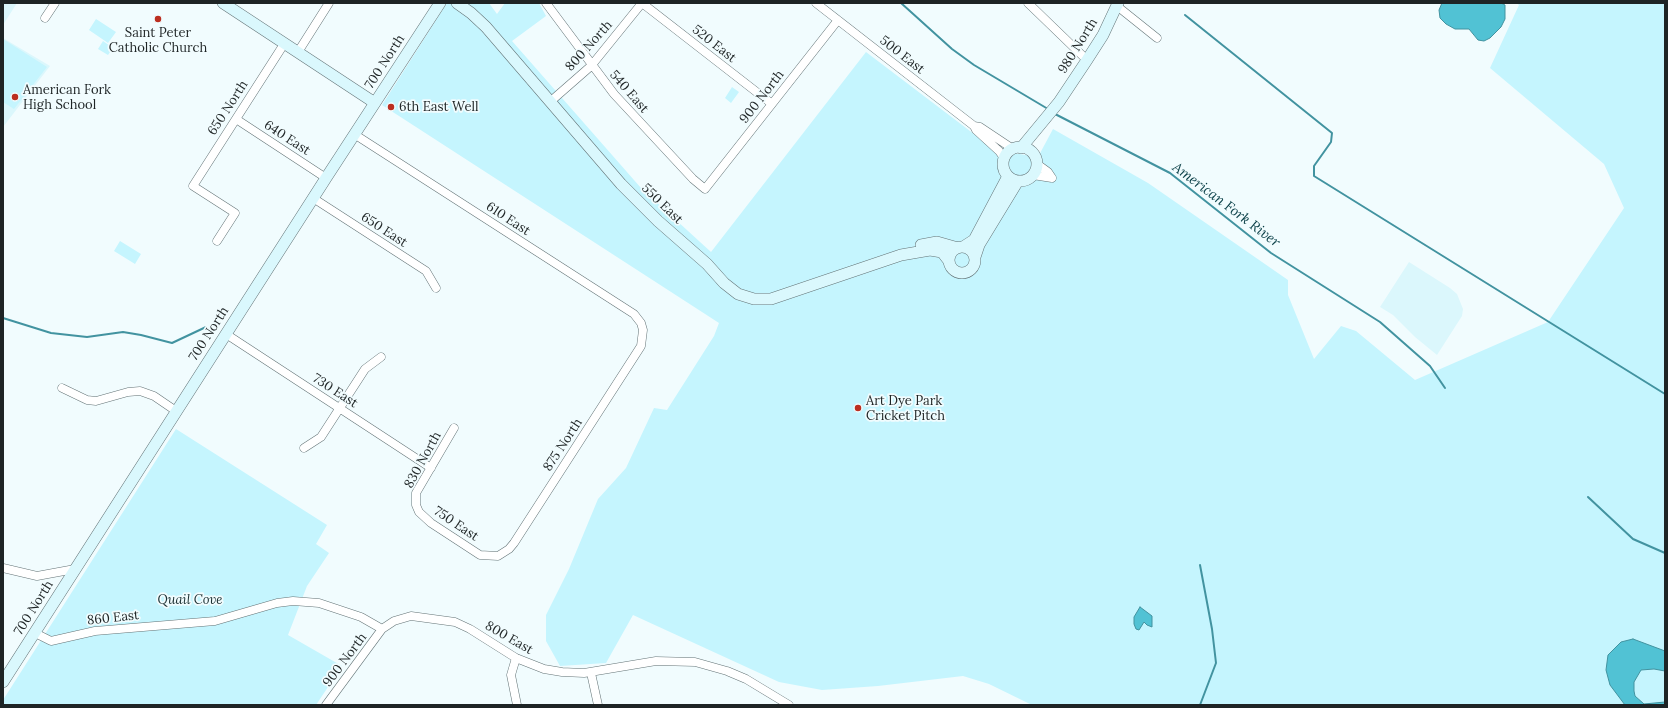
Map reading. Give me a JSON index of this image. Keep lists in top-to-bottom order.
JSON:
{
  "streets": {
    "street": [
      "520 East",
      "800 North",
      "980 North",
      "500 East",
      "700 North",
      "540 East",
      "900 North",
      "650 North",
      "640 East",
      "550 East",
      "610 East",
      "650 East",
      "730 East",
      "875 North",
      "830 North",
      "750 East",
      "860 East",
      "800 East"
    ]
  },
  "crossings": [
    ["520 East", "800 North"],
    ["520 East", "900 North"],
    ["800 North", "540 East"],
    ["800 North", "550 East"],
    ["980 North", "500 East"],
    ["500 East", "900 North"],
    ["700 North", "640 East"],
    ["700 North", "610 East"],
    ["700 North", "650 East"],
    ["700 North", "730 East"],
    ["700 North", "860 East"],
    ["540 East", "900 North"],
    ["900 North", "860 East"],
    ["900 North", "800 East"],
    ["650 North", "640 East"],
    ["610 East", "875 North"],
    ["730 East", "830 North"],
    ["875 North", "750 East"],
    ["830 North", "750 East"],
    ["860 East", "800 East"]
  ],
  "water": ["American Fork River"],
  "parks": ["Quail Cove"],
  "places": [
    "Saint Peter Catholic Church",
    "American Fork High School",
    "6th East Well",
    "Art Dye Park Cricket Pitch"
  ]
}
